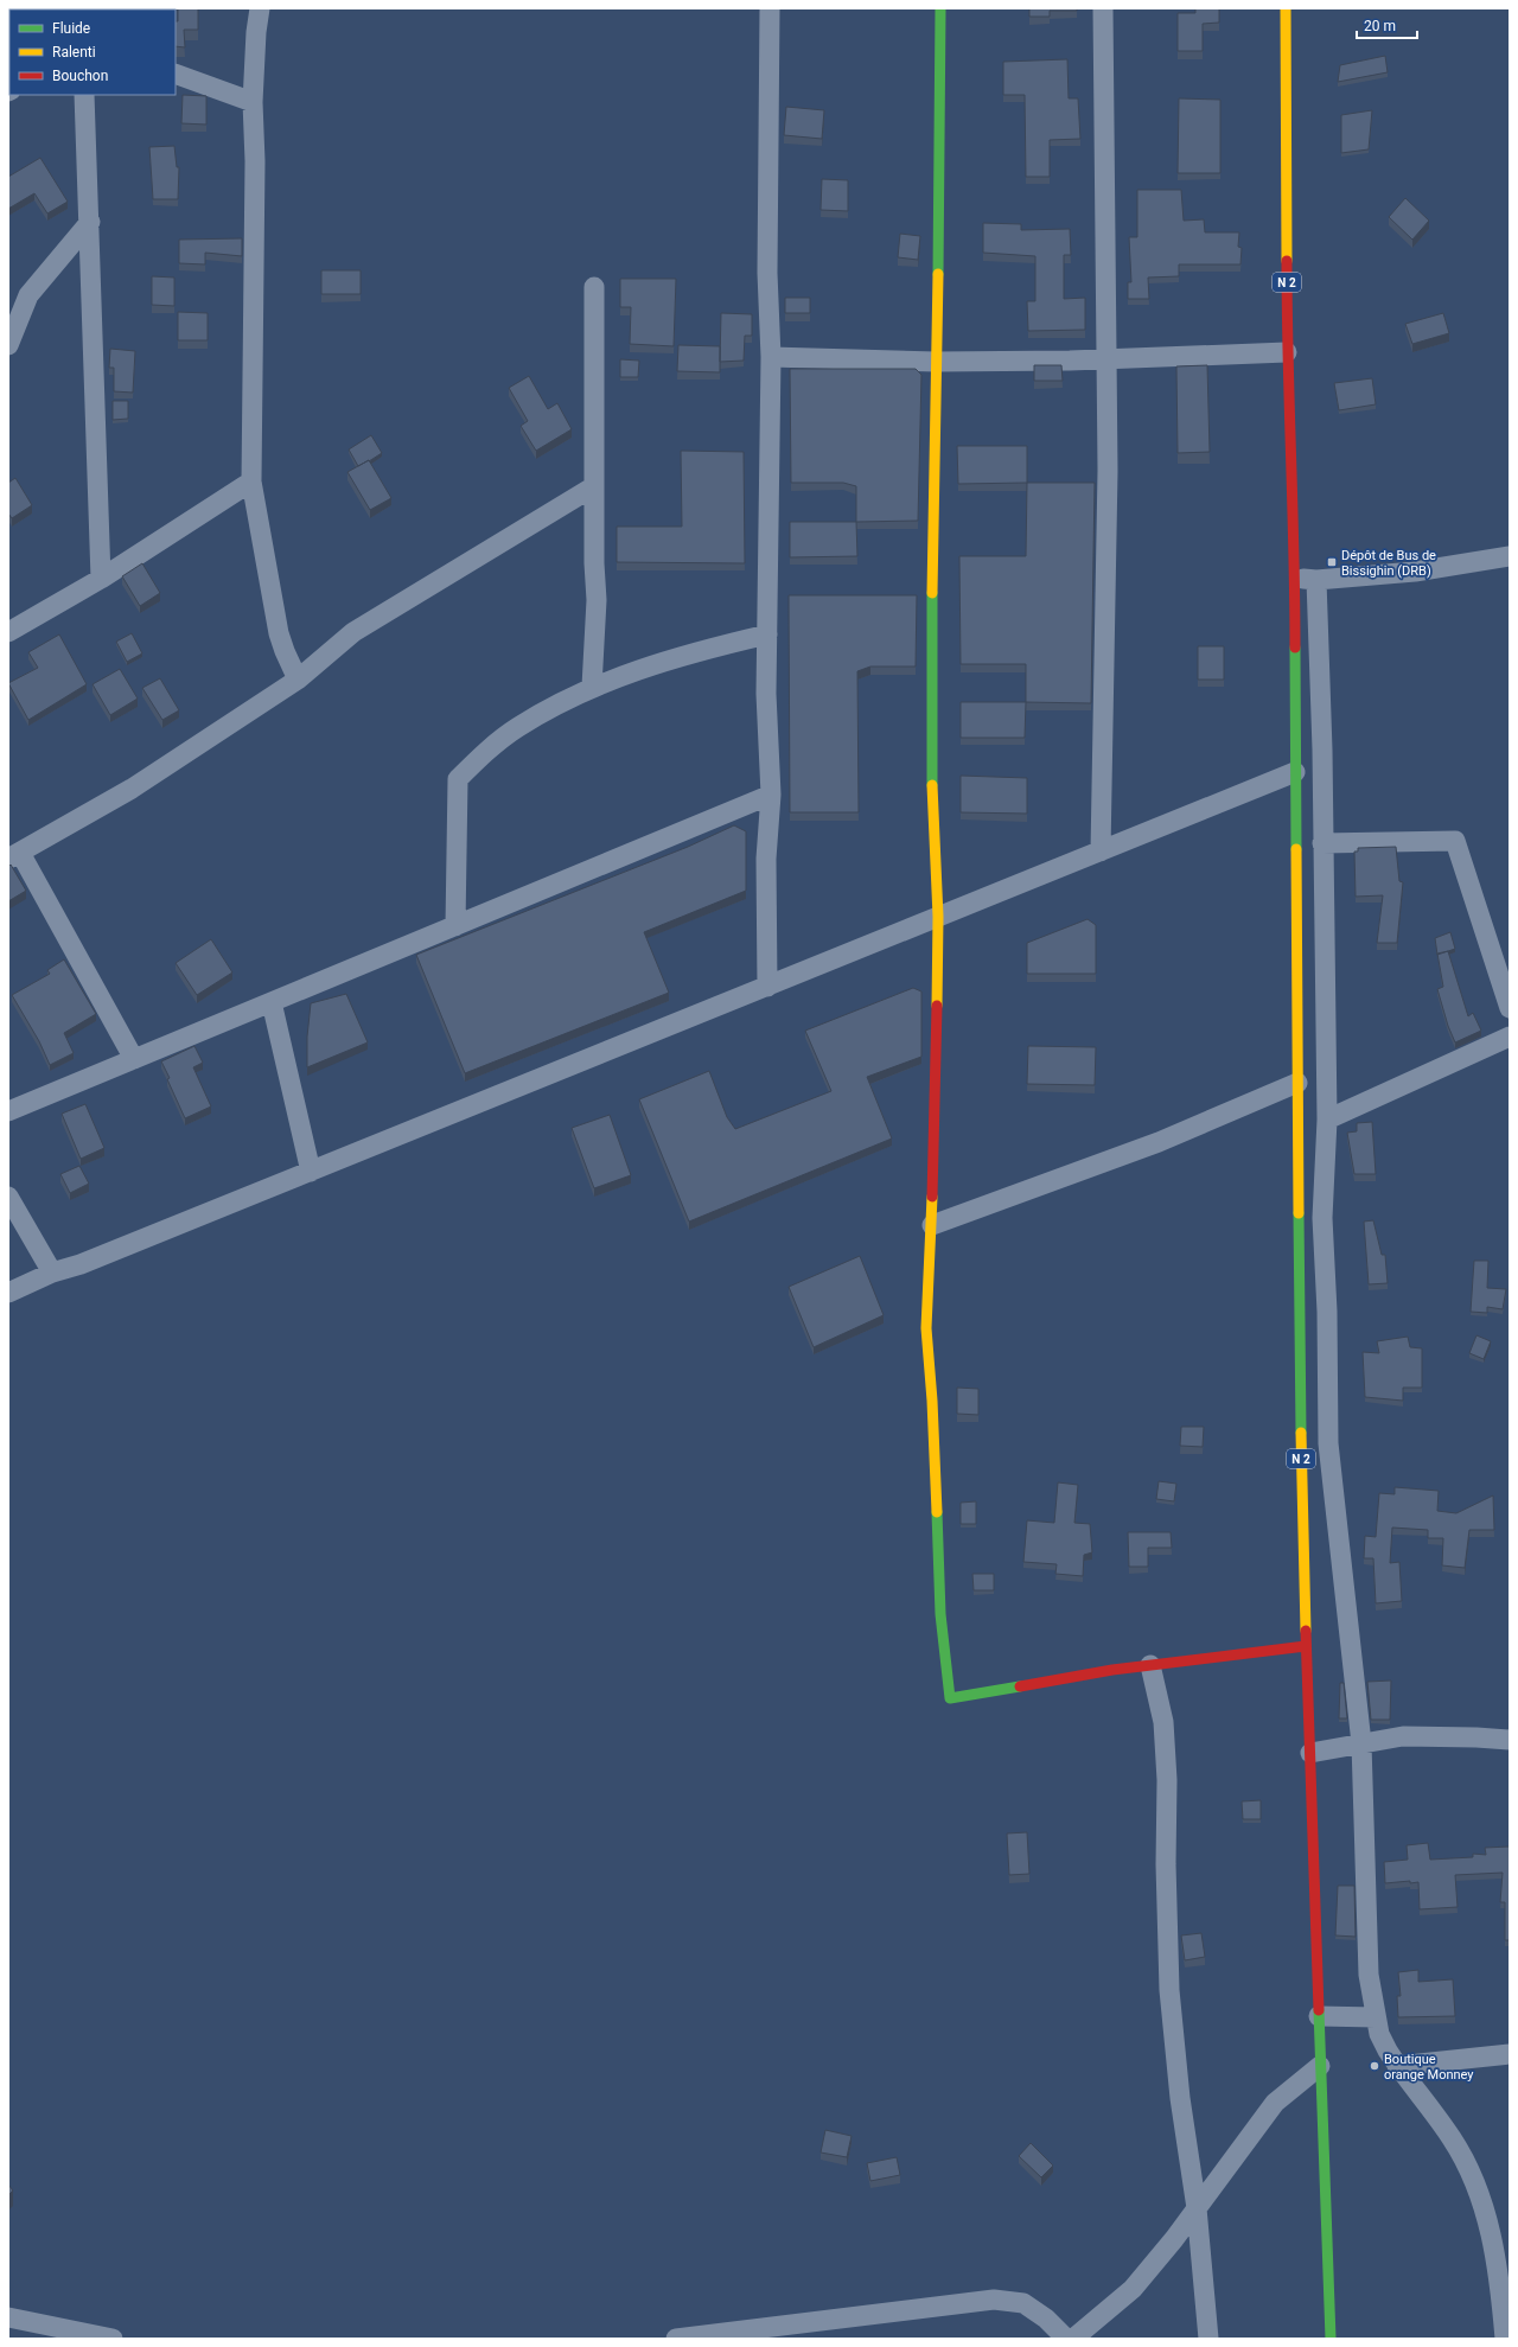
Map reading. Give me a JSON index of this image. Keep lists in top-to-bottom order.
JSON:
{
  "streets": {
    "main road": ["N 2"]
  },
  "places": {
    "transit": ["Dépôt de Bus de Bissighin (DRB)"],
    "other": ["Boutique orange Monney"]
  },
  "legend": ["Fluide", "Ralenti", "Bouchon"],
  "scale_bar": "20 m"
}
